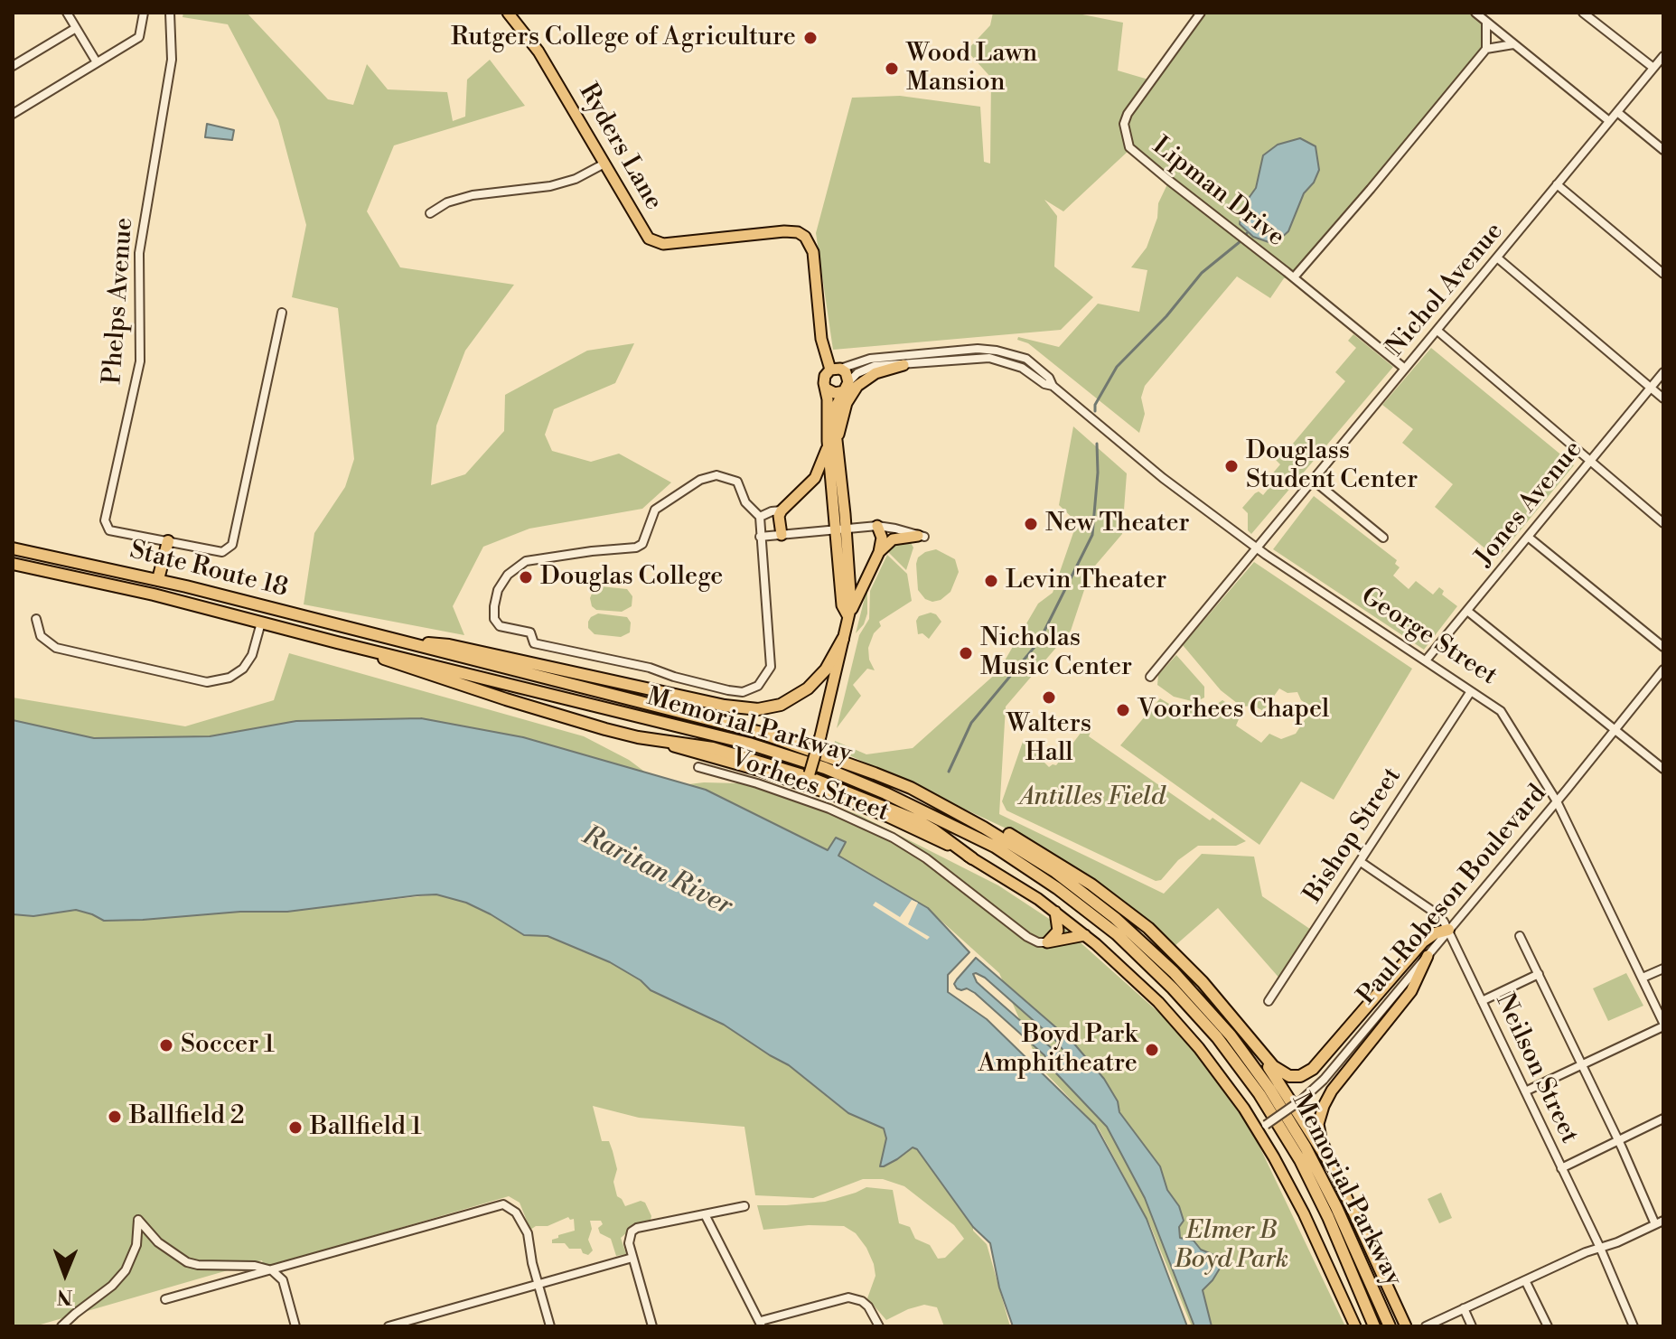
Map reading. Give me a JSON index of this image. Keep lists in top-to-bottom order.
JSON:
{
  "streets": {
    "highway": ["State Route 18", "Memorial Parkway"],
    "main road": ["Ryders Lane"],
    "street": [
      "Lipman Drive",
      "Nichol Avenue",
      "Phelps Avenue",
      "Jones Avenue",
      "George Street",
      "Vorhees Street",
      "Bishop Street",
      "Paul Robeson Boulevard",
      "Neilson Street"
    ]
  },
  "crossings": [
    ["Ryders Lane", "George Street"],
    ["Lipman Drive", "Nichol Avenue"],
    ["Nichol Avenue", "George Street"],
    ["Jones Avenue", "George Street"],
    ["State Route 18", "Memorial Parkway"],
    ["George Street", "Bishop Street"],
    ["George Street", "Paul Robeson Boulevard"],
    ["Bishop Street", "Neilson Street"],
    ["Paul Robeson Boulevard", "Neilson Street"]
  ],
  "water": ["Raritan River"],
  "parks": ["Antilles Field", "Elmer B Boyd Park"],
  "places": [
    "Rutgers College of Agriculture",
    "Wood Lawn Mansion",
    "Douglass Student Center",
    "New Theater",
    "Douglas College",
    "Levin Theater",
    "Nicholas Music Center",
    "Walters Hall",
    "Voorhees Chapel",
    "Soccer 1",
    "Boyd Park Amphitheatre",
    "Ballfield 2",
    "Ballfield 1"
  ],
  "north": "bottom"
}
